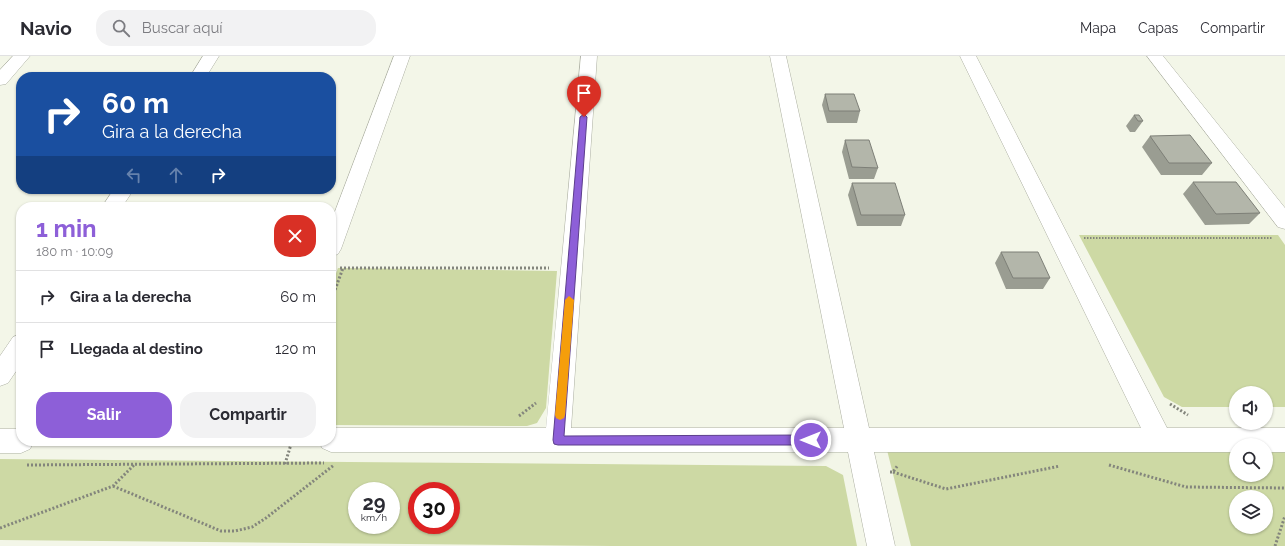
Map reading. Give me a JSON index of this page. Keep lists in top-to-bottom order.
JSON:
{
  "page": {
    "header": "Navio",
    "search": "Buscar aquí",
    "nav": ["Mapa", "Capas", "Compartir"],
    "turn": ["60 m", "Gira a la derecha"],
    "heading": ["1 min", "180 m · 10:09"],
    "list": [
      {
        "name": "Gira a la derecha",
        "value": "60 m"
      },
      {
        "name": "Llegada al destino",
        "value": "120 m"
      }
    ],
    "buttons": ["Salir", "Compartir"],
    "speed": "29 km/h",
    "limit": "30"
  }
}
